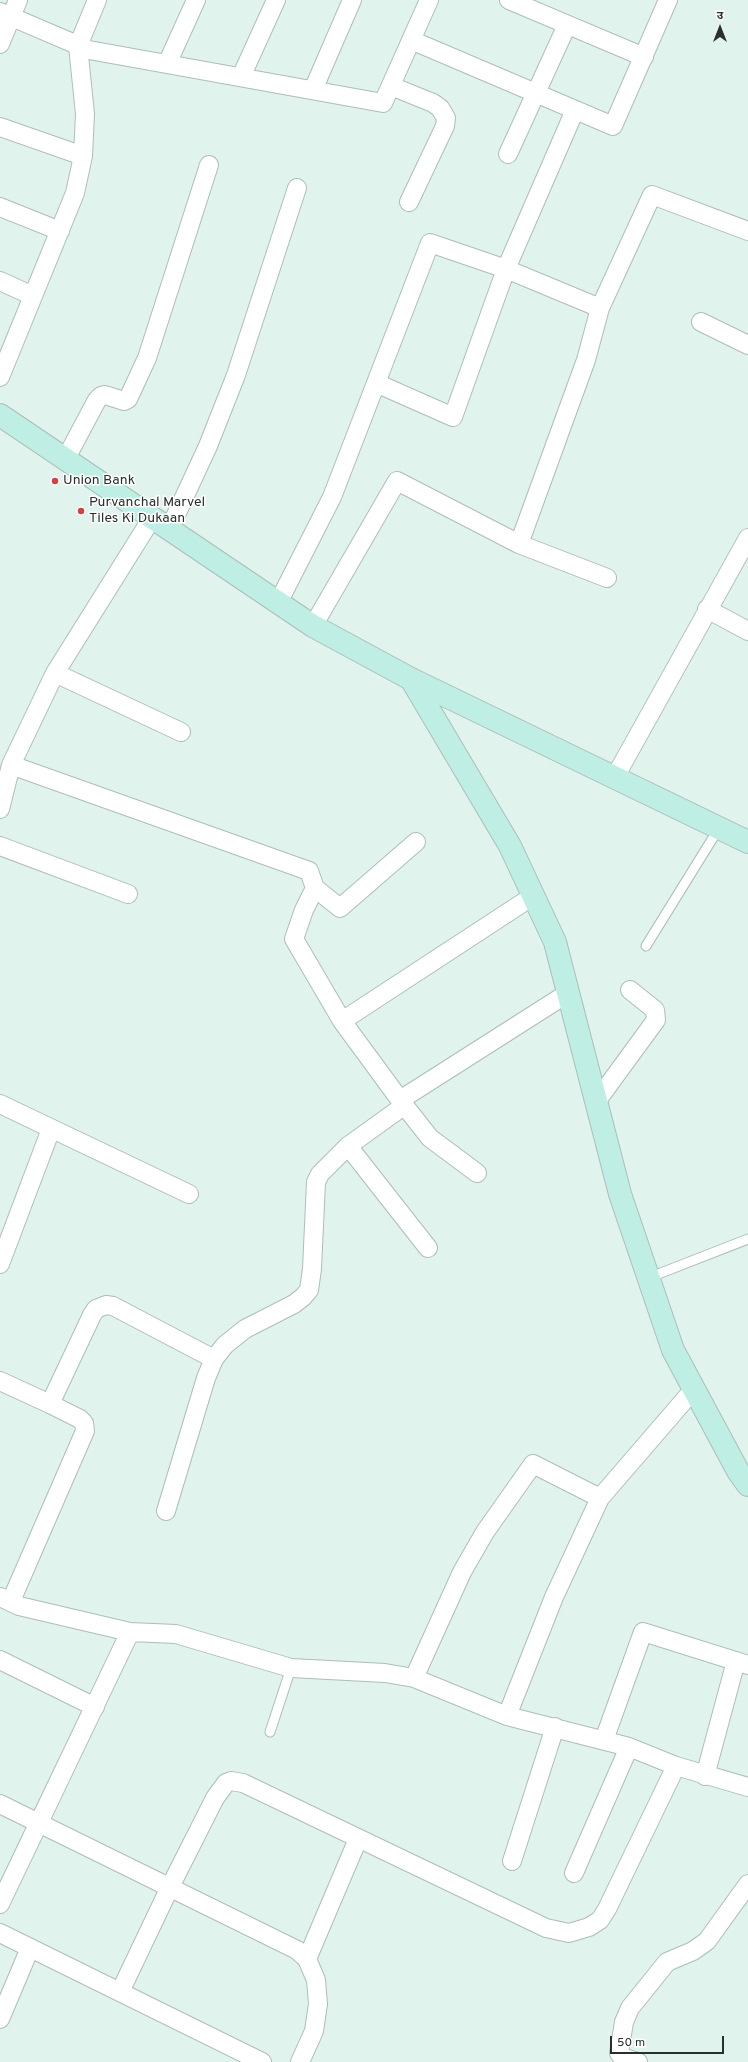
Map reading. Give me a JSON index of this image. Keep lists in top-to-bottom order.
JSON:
{
  "places": ["Union Bank", "Purvanchal Marvel Tiles Ki Dukaan"],
  "scale_bar": "50 m",
  "north": "top"
}
